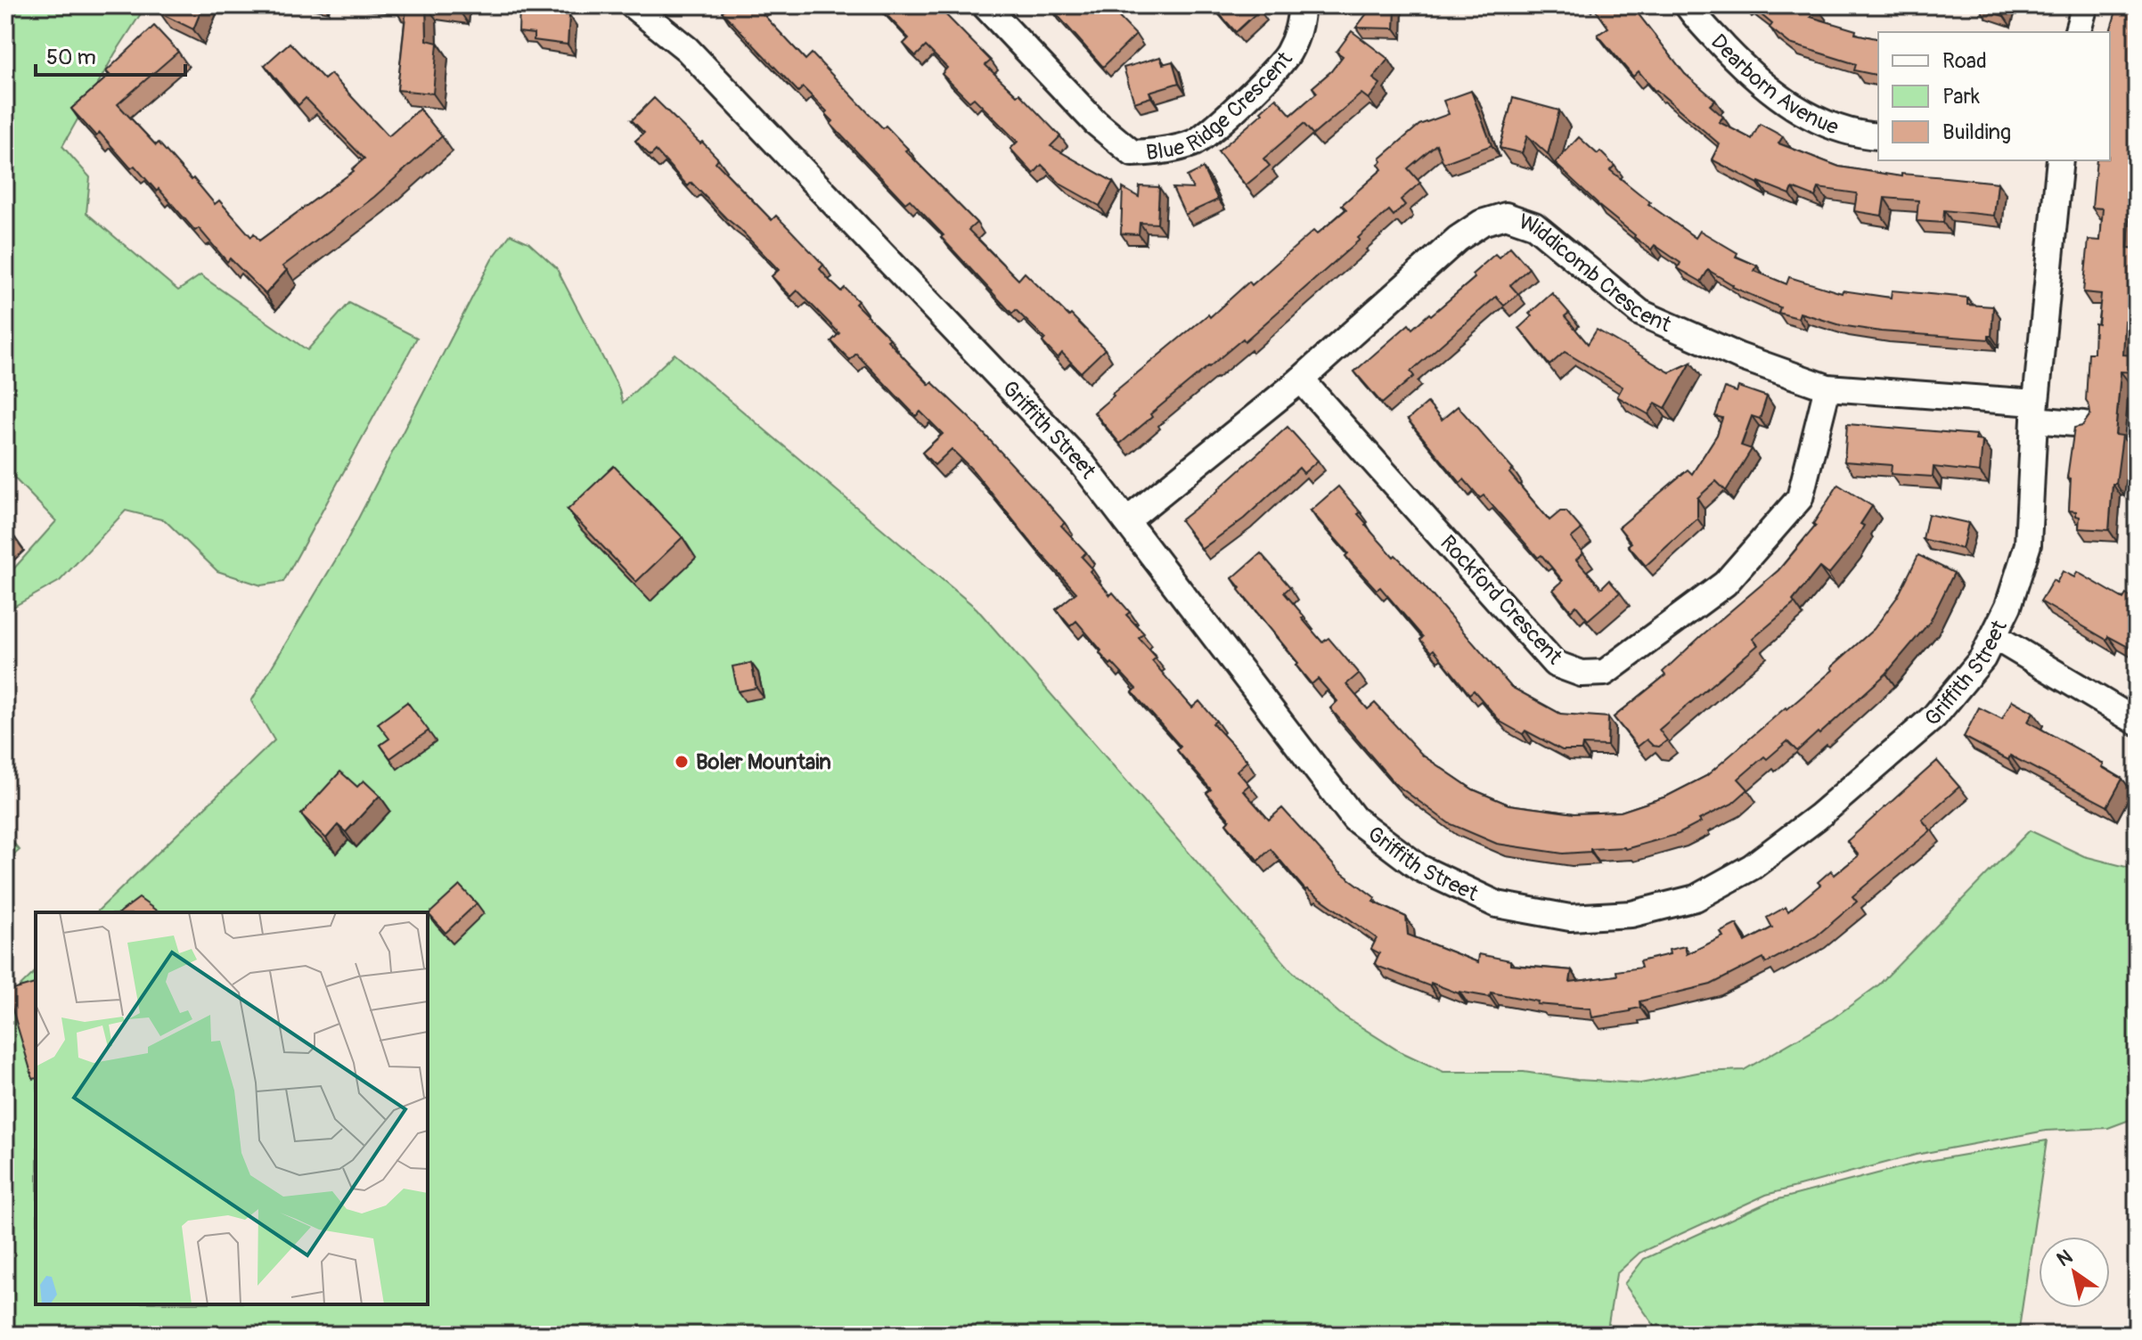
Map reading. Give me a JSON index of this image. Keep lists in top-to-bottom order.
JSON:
{
  "streets": {
    "street": [
      "Dearborn Avenue",
      "Blue Ridge Crescent",
      "Widdicomb Crescent",
      "Griffith Street",
      "Rockford Crescent"
    ]
  },
  "crossings": [
    ["Widdicomb Crescent", "Griffith Street"],
    ["Widdicomb Crescent", "Rockford Crescent"]
  ],
  "places": ["Boler Mountain"],
  "legend": ["Road", "Park", "Building"],
  "scale_bar": "50 m",
  "north": "top left"
}
